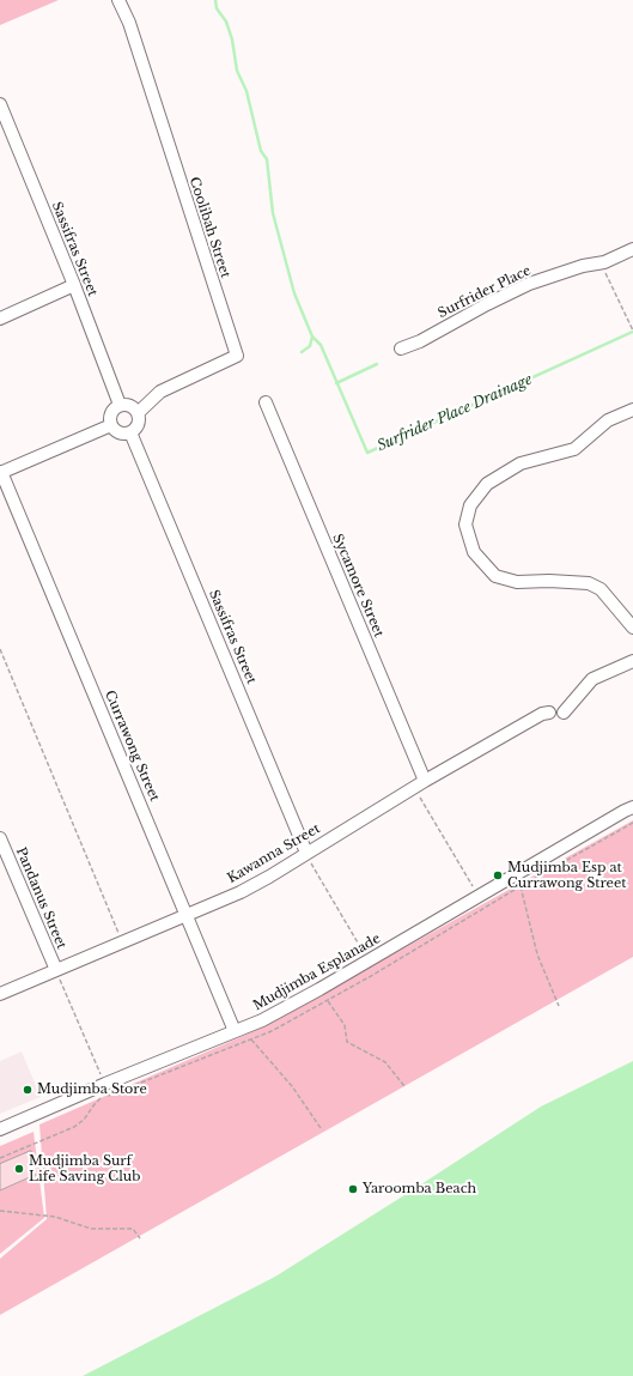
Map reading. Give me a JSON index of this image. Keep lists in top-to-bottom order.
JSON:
{
  "streets": {
    "street": [
      "Coolibah Street",
      "Sassifras Street",
      "Surfrider Place",
      "Sycamore Street",
      "Currawong Street",
      "Kawanna Street",
      "Pandanus Street",
      "Mudjimba Esplanade"
    ]
  },
  "crossings": [
    ["Coolibah Street", "Sassifras Street"],
    ["Sassifras Street", "Kawanna Street"],
    ["Sycamore Street", "Kawanna Street"],
    ["Currawong Street", "Kawanna Street"],
    ["Currawong Street", "Mudjimba Esplanade"],
    ["Kawanna Street", "Pandanus Street"]
  ],
  "water": ["Surfrider Place Drainage"],
  "places": [
    "Mudjimba Esp at Currawong Street",
    "Mudjimba Store",
    "Mudjimba Surf Life Saving Club",
    "Yaroomba Beach"
  ]
}
